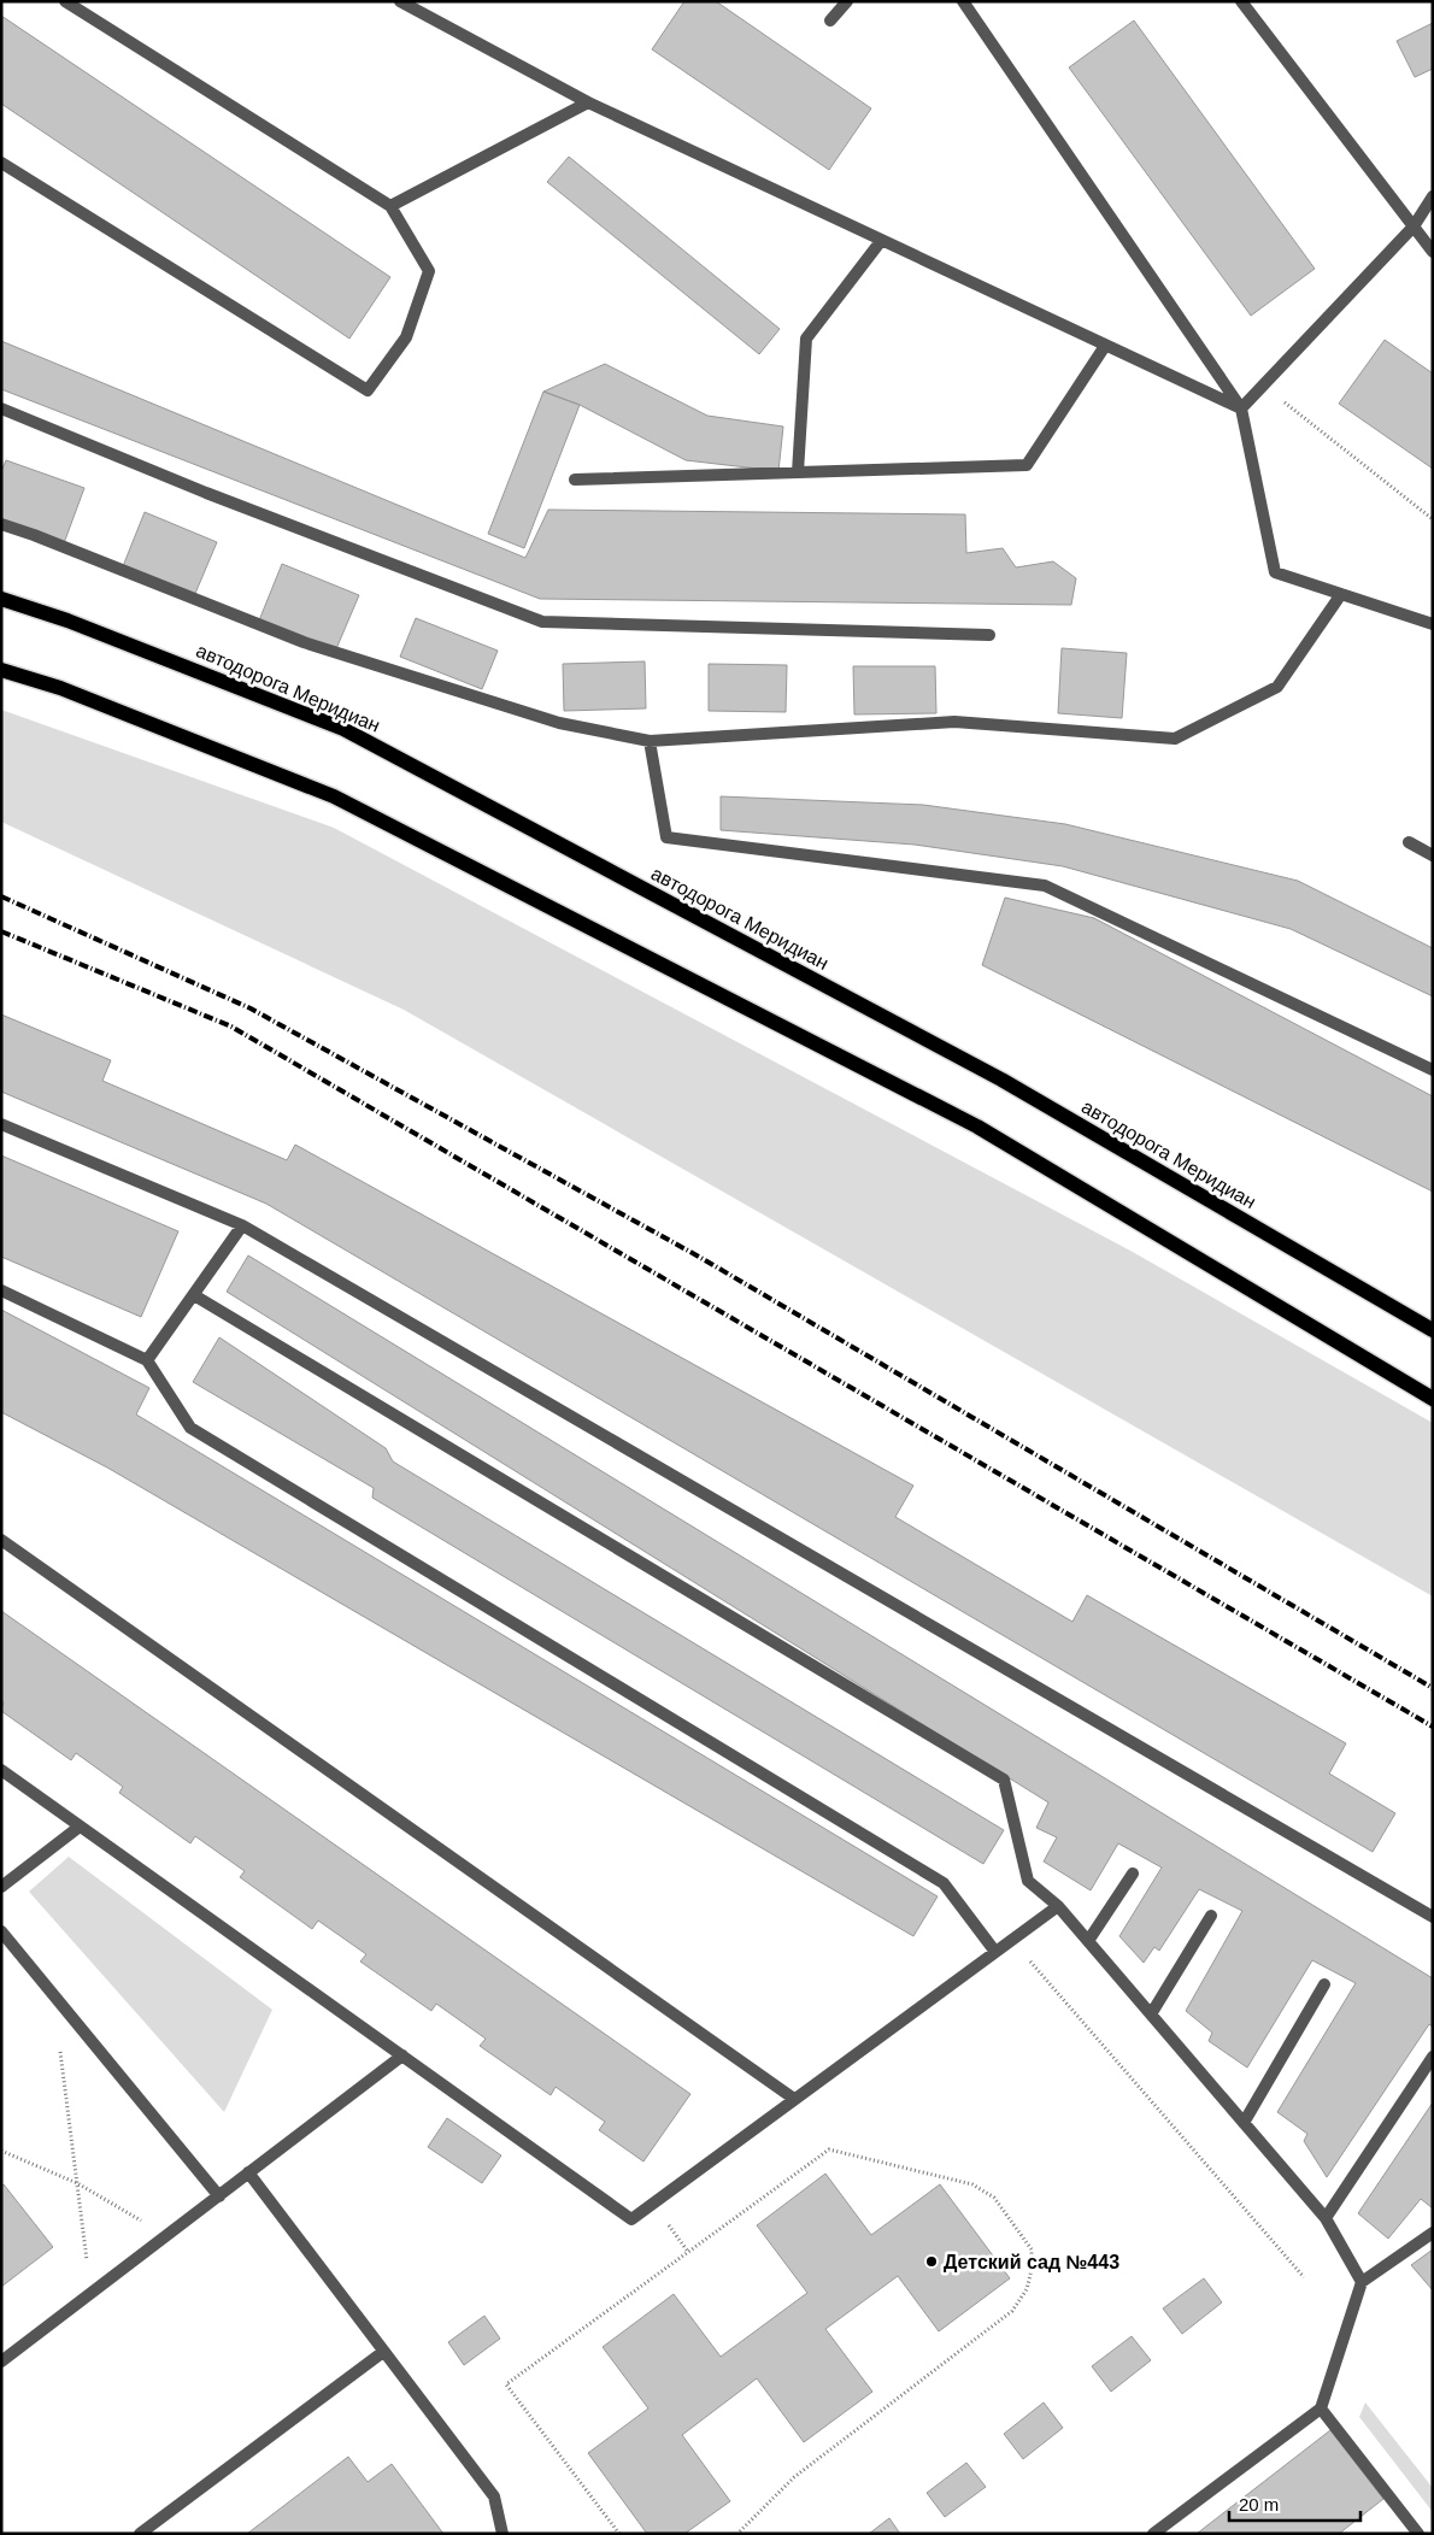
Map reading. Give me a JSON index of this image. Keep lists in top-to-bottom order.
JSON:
{
  "streets": {
    "main road": ["автодорога Меридиан"]
  },
  "places": ["Детский сад №443"],
  "scale_bar": "20 m"
}
